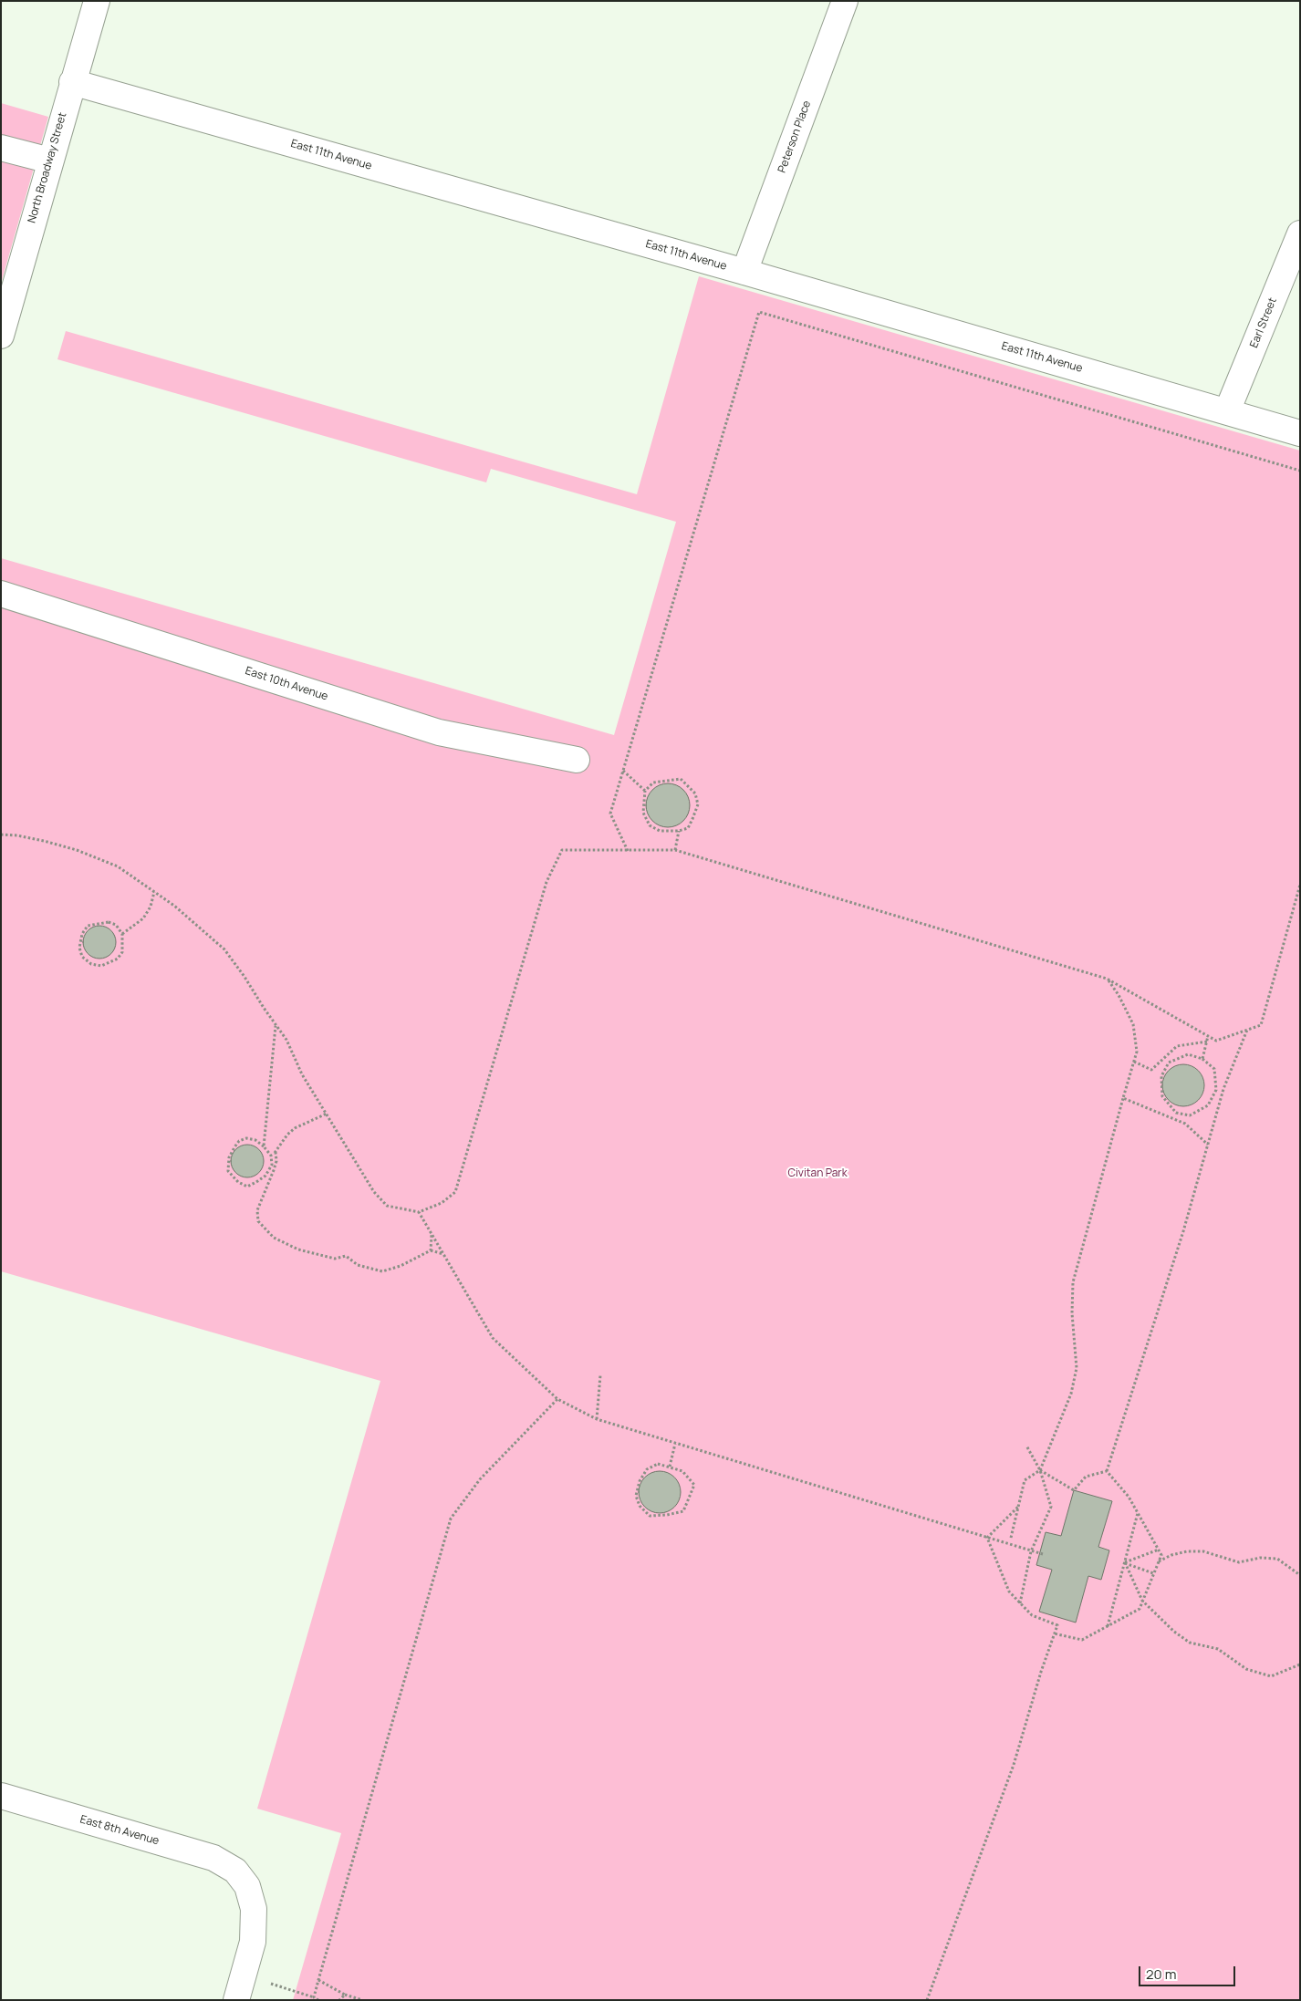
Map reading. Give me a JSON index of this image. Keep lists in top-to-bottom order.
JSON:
{
  "streets": {
    "street": [
      "Peterson Place",
      "East 11th Avenue",
      "North Broadway Street",
      "Earl Street",
      "East 10th Avenue",
      "East 8th Avenue"
    ]
  },
  "crossings": [
    ["Peterson Place", "East 11th Avenue"],
    ["East 11th Avenue", "North Broadway Street"],
    ["East 11th Avenue", "Earl Street"]
  ],
  "parks": ["Civitan Park"],
  "scale_bar": "20 m"
}
